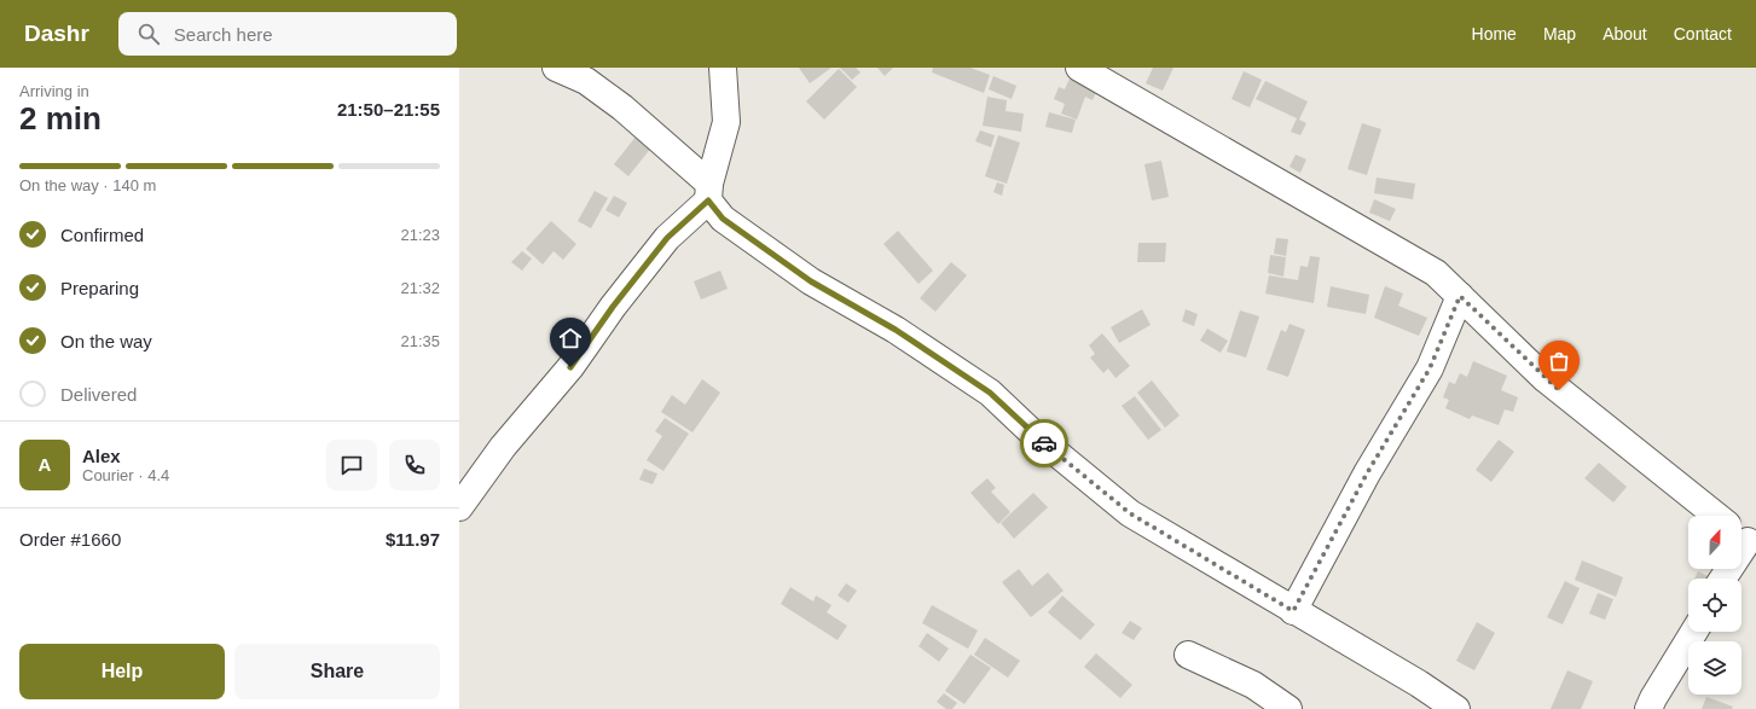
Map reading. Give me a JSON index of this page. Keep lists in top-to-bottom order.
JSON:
{
  "north": "top",
  "page": {
    "header": "Dashr",
    "search": "Search here",
    "nav": [
      "Home",
      "Map",
      "About",
      "Contact"
    ],
    "heading": ["2 min", "Arriving in", "21:50–21:55"],
    "panel": [
      "Alex",
      "Courier · 4.4",
      "Order #1660",
      "$11.97"
    ],
    "bar": "On the way · 140 m",
    "list": [
      ["Confirmed", "21:23"],
      ["Preparing", "21:32"],
      ["On the way", "21:35"],
      "Delivered"
    ],
    "round": "A",
    "buttons": ["Help", "Share"]
  }
}
